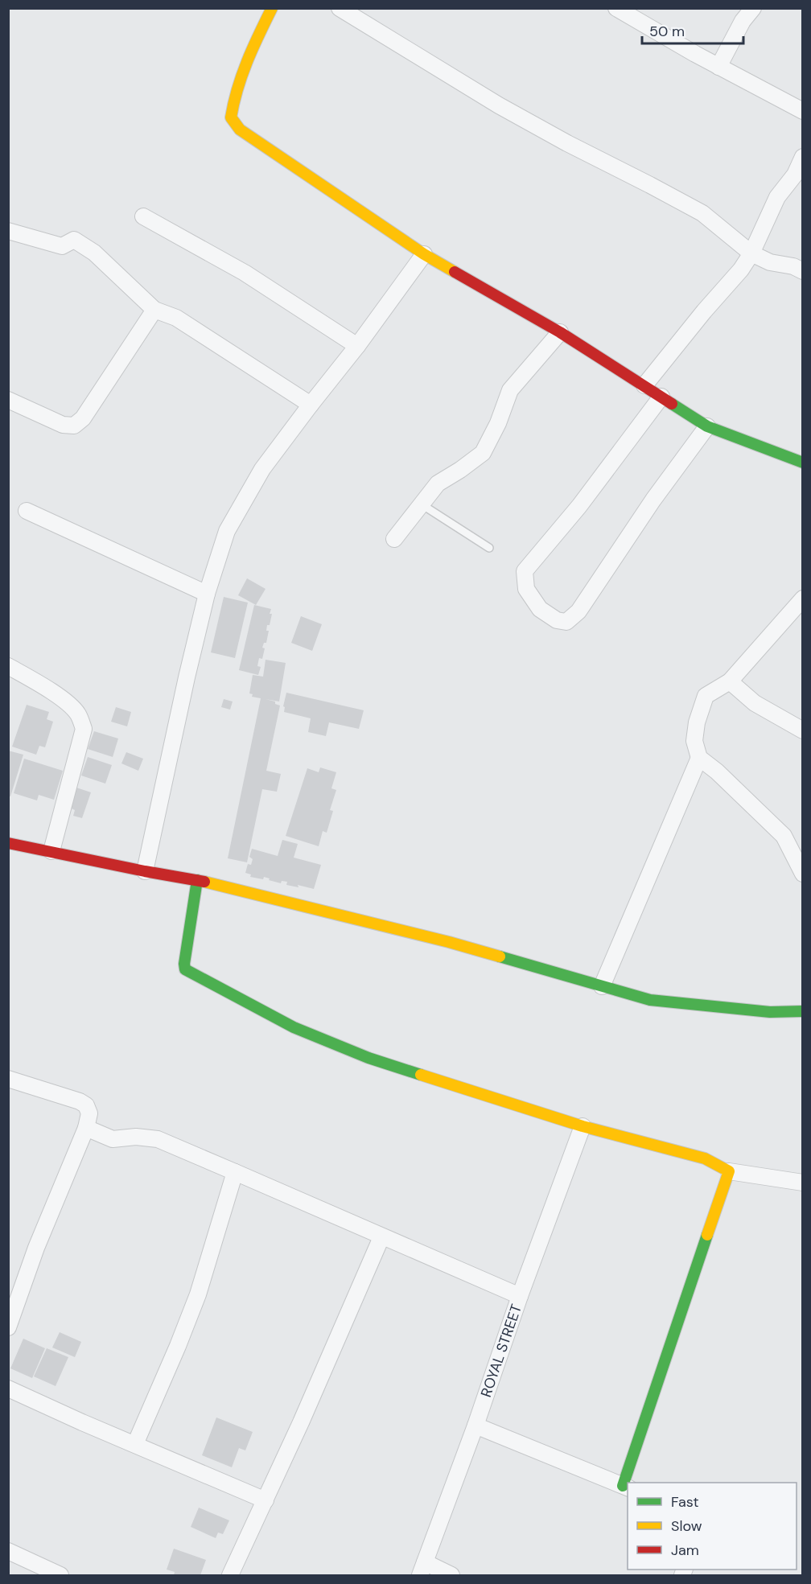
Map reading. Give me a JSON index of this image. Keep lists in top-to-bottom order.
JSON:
{
  "streets": {
    "street": ["ROYAL STREET"]
  },
  "legend": ["Fast", "Slow", "Jam"],
  "scale_bar": "50 m"
}
